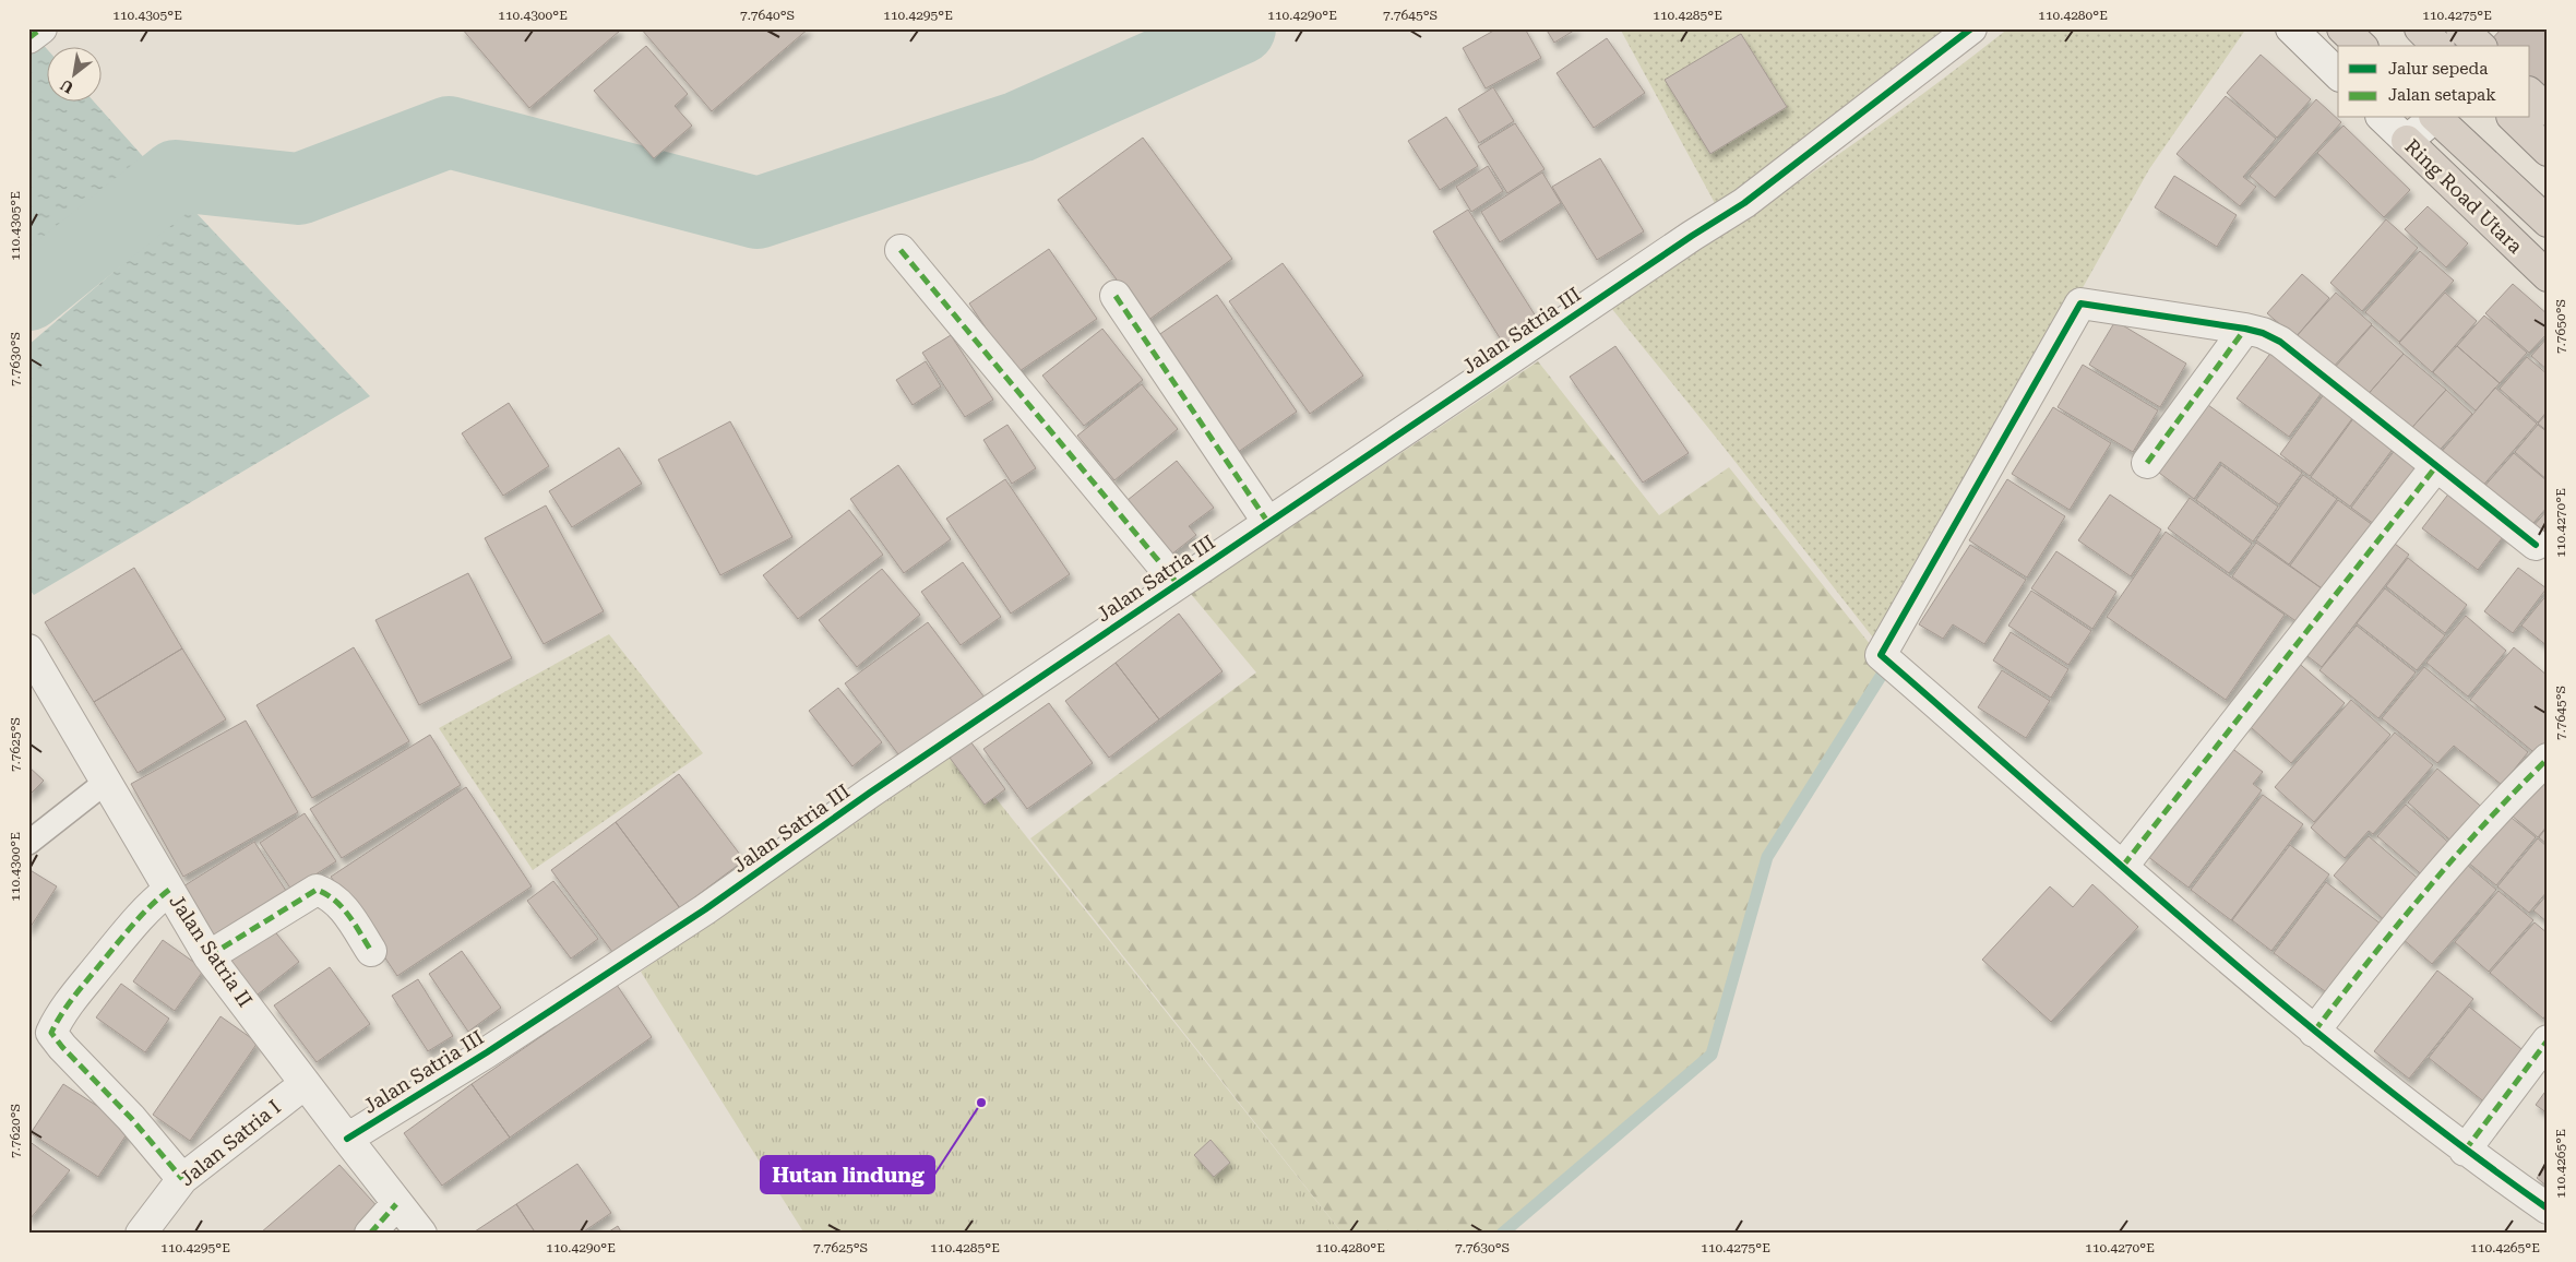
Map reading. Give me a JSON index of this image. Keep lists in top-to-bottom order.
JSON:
{
  "streets": {
    "highway": ["Ring Road Utara"],
    "street": ["Jalan Satria III", "Jalan Satria II", "Jalan Satria I"]
  },
  "crossings": [
    ["Jalan Satria III", "Jalan Satria II"],
    ["Jalan Satria II", "Jalan Satria I"]
  ],
  "places": ["Hutan lindung"],
  "legend": ["Jalur sepeda", "Jalan setapak"],
  "north": "bottom left",
  "coordinates": [
    "110.4305°E",
    "110.4300°E",
    "7.7640°S",
    "110.4295°E",
    "110.4290°E",
    "7.7645°S",
    "110.4285°E",
    "110.4280°E",
    "110.4275°E",
    "7.7650°S",
    "7.7630°S",
    "110.4270°E",
    "7.7625°S",
    "7.7620°S",
    "110.4265°E"
  ]
}
